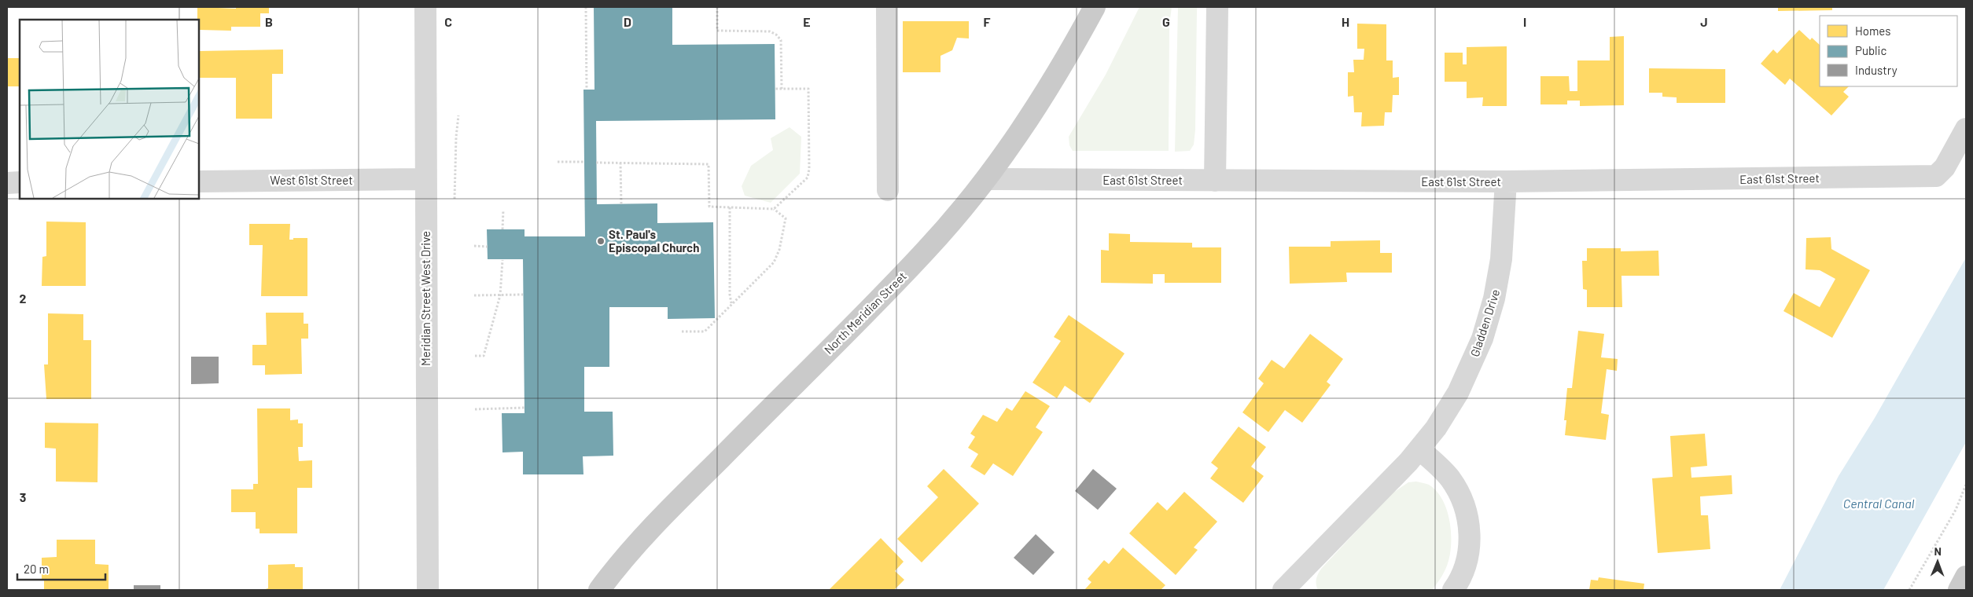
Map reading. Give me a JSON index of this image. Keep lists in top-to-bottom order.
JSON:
{
  "streets": {
    "main road": ["North Meridian Street"],
    "street": [
      "East 61st Street",
      "West 61st Street",
      "Meridian Street West Drive",
      "Gladden Drive"
    ]
  },
  "crossings": [
    ["East 61st Street", "North Meridian Street"],
    ["East 61st Street", "Gladden Drive"],
    ["West 61st Street", "Meridian Street West Drive"]
  ],
  "water": ["Central Canal"],
  "places": ["St. Paul's Episcopal Church"],
  "legend": ["Homes", "Public", "Industry"],
  "scale_bar": "20 m",
  "north": "top",
  "grid": {
    "columns": [
      "B",
      "C",
      "D",
      "E",
      "F",
      "G",
      "H",
      "I",
      "J"
    ],
    "rows": ["2", "3"]
  }
}
